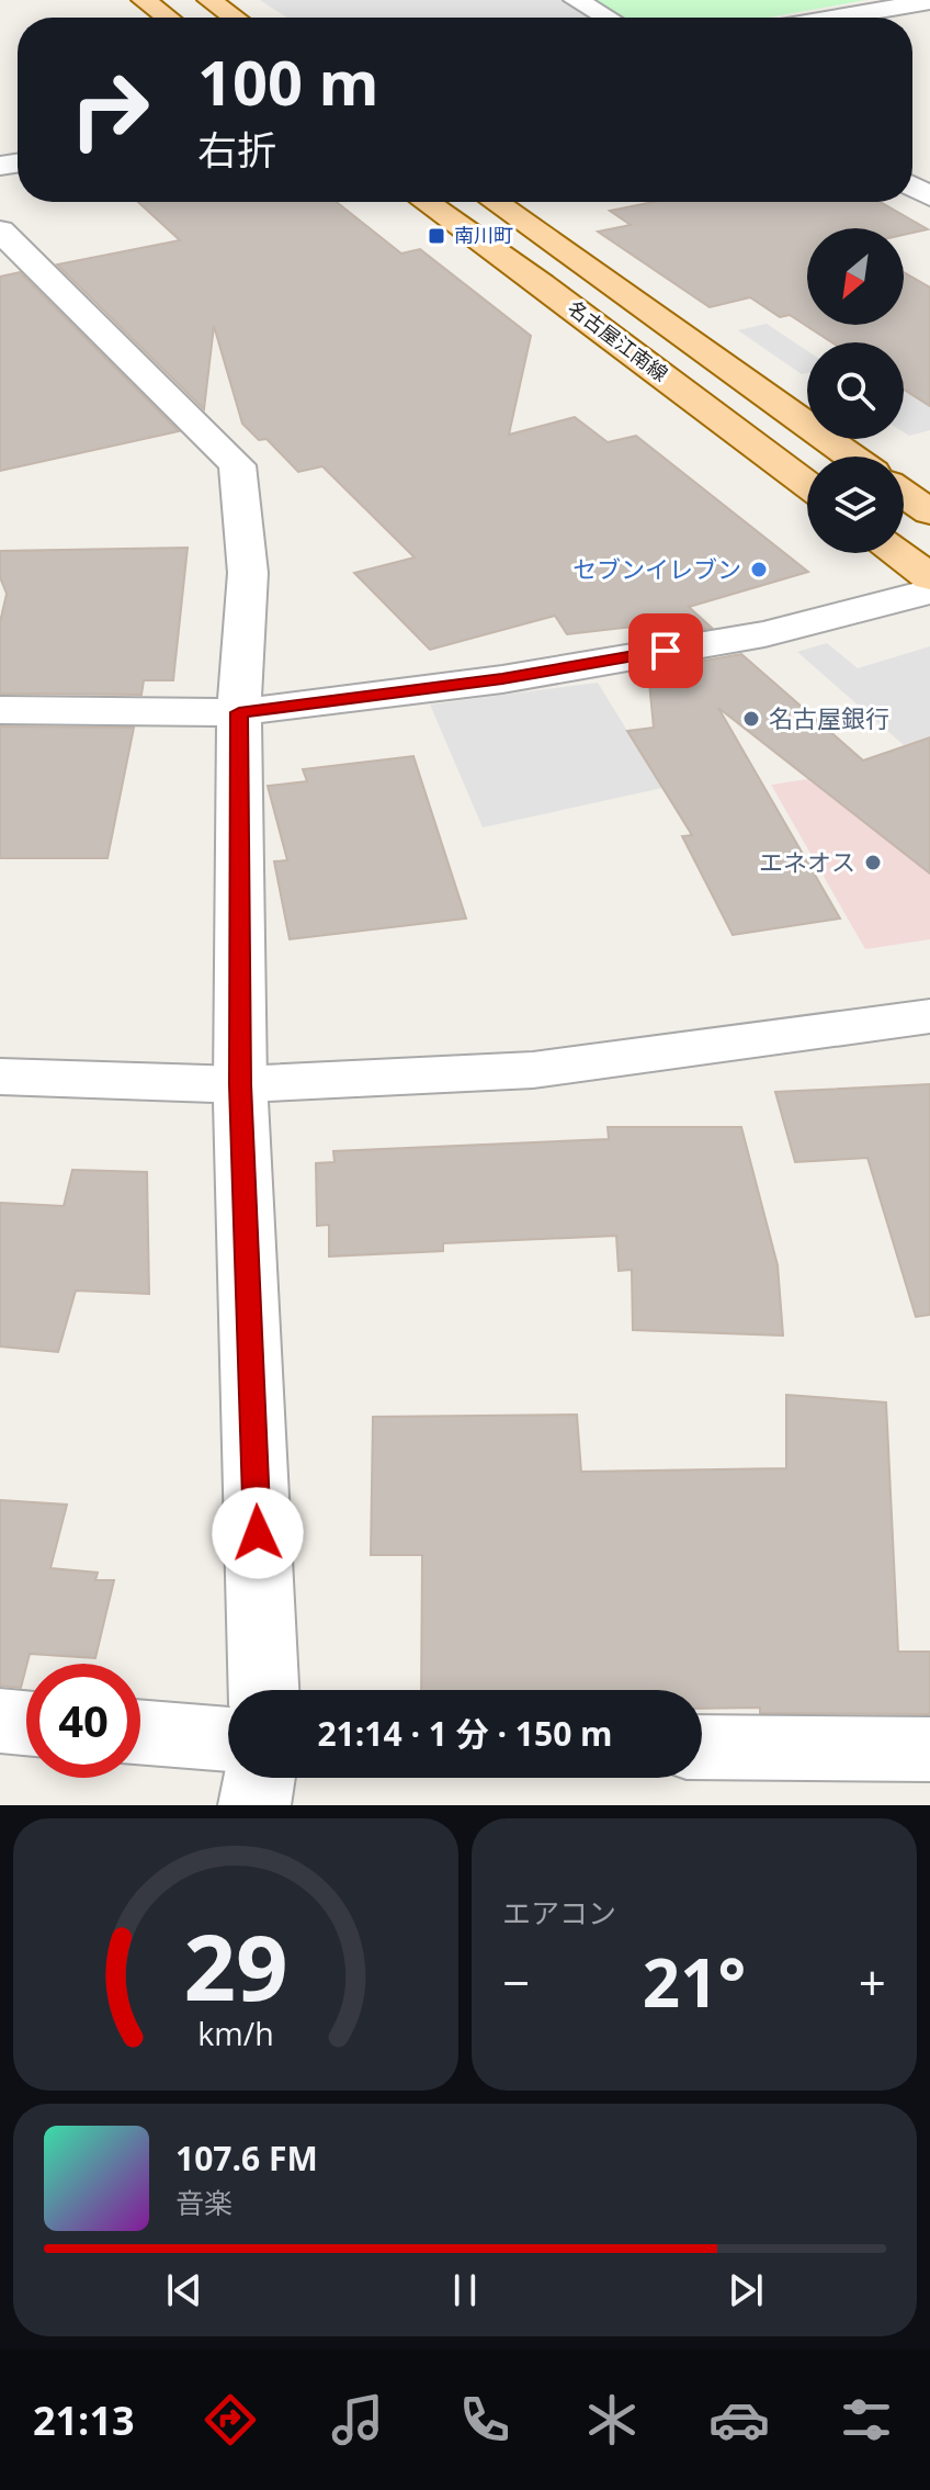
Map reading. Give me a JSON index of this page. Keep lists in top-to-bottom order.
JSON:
{
  "streets": {
    "main road": ["名古屋江南線"]
  },
  "places": {
    "transit": ["南川町"],
    "other": ["セブンイレブン", "名古屋銀行", "エネオス"]
  },
  "north": "bottom left",
  "page": {
    "turn": ["100 m", "右折"],
    "limit": "40",
    "trip": "21:14 · 1 分 · 150 m",
    "tile": "エアコン",
    "heat": ["−", "21°", "+"],
    "song": ["107.6 FM", "音楽"],
    "tabs": "21:13",
    "gauge": ["29", "km/h"]
  }
}
